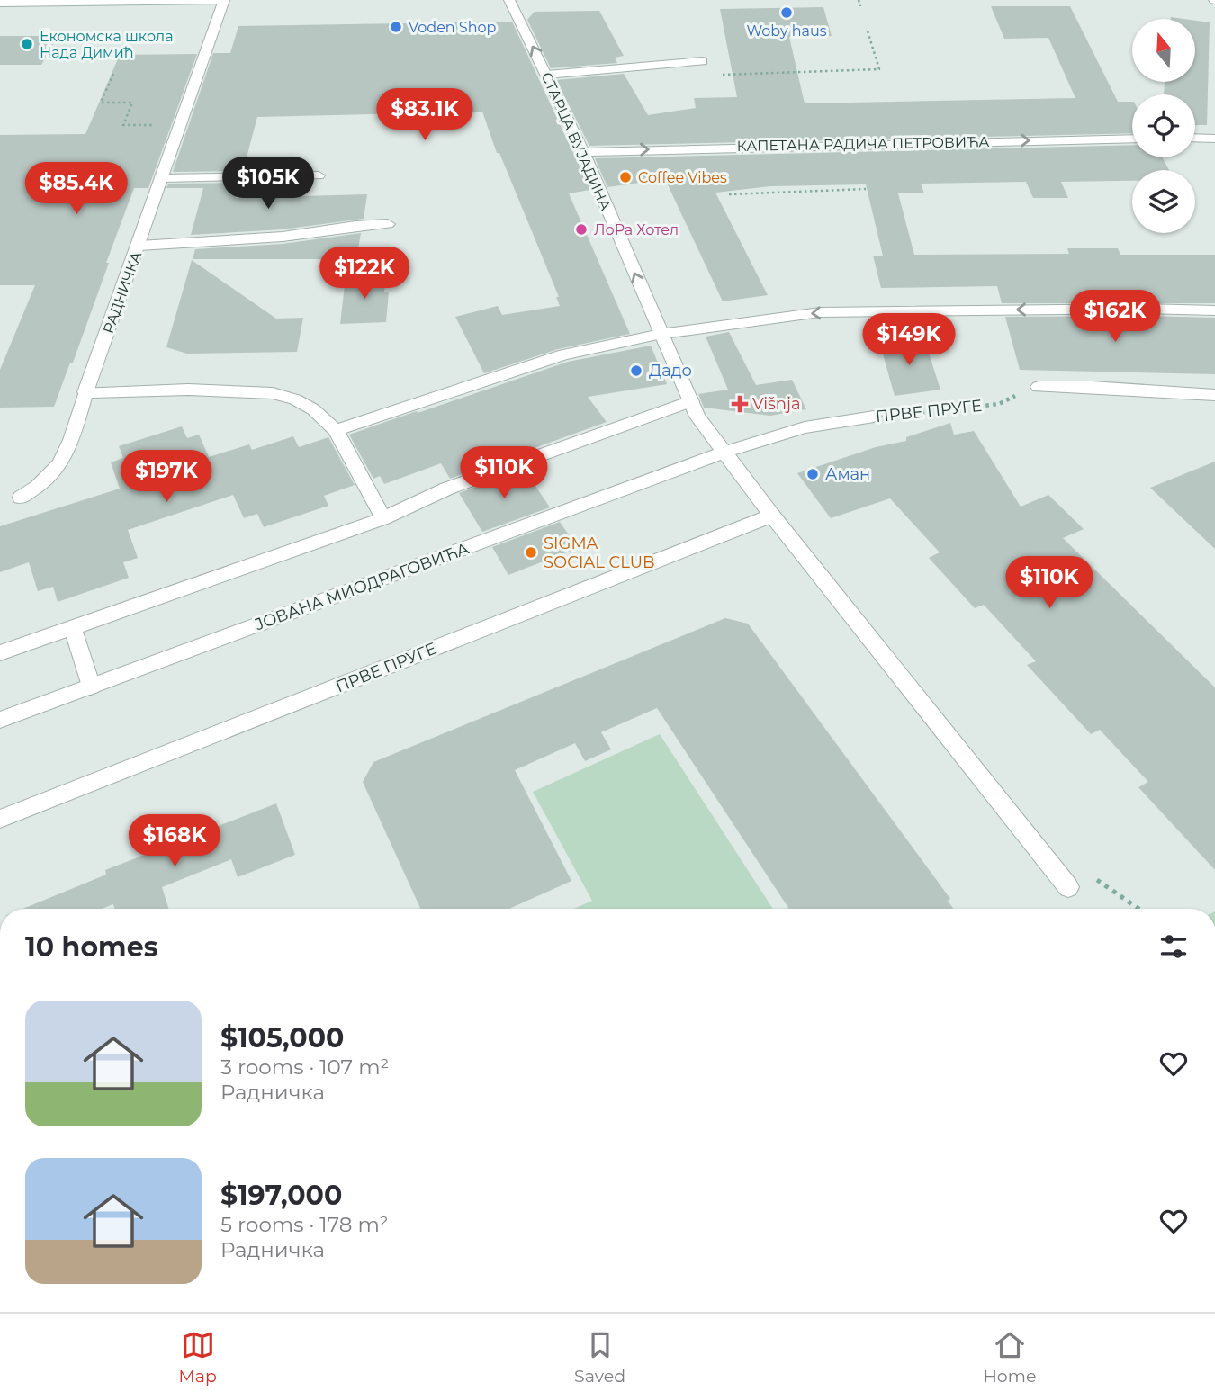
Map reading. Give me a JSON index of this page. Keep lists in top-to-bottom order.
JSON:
{
  "streets": {
    "street": [
      "СТАРЦА ВУЈАДИНА",
      "КАПЕТАНА РАДИЧА ПЕТРОВИЋА",
      "РАДНИЧКА",
      "ПРВЕ ПРУГЕ",
      "ЈОВАНА МИОДРАГОВИЋА"
    ]
  },
  "crossings": [
    ["СТАРЦА ВУЈАДИНА", "КАПЕТАНА РАДИЧА ПЕТРОВИЋА"],
    ["СТАРЦА ВУЈАДИНА", "ПРВЕ ПРУГЕ"],
    ["СТАРЦА ВУЈАДИНА", "ЈОВАНА МИОДРАГОВИЋА"],
    ["ПРВЕ ПРУГЕ", "ЈОВАНА МИОДРАГОВИЋА"]
  ],
  "one_way": ["СТАРЦА ВУЈАДИНА"],
  "places": {
    "other": [
      "Woby haus",
      "Voden Shop",
      "Економска школа Нада Димић",
      "Coffee Vibes",
      "ЛоРа Хотел",
      "Дадо",
      "Аман",
      "SIGMA SOCIAL CLUB"
    ],
    "health": ["Višnja"]
  },
  "north": "top",
  "page": {
    "price": [
      "$83.1K",
      "$105K",
      "$85.4K",
      "$122K",
      "$162K",
      "$149K",
      "$110K",
      "$197K",
      "$110K",
      "$168K"
    ],
    "heading": "10 homes",
    "list": [
      {
        "name": "$105,000",
        "note": "3 rooms · 107 m² · Радничка"
      },
      {
        "name": "$197,000",
        "note": "5 rooms · 178 m² · Радничка"
      }
    ],
    "tabs": ["Map", "Saved", "Home"]
  }
}
